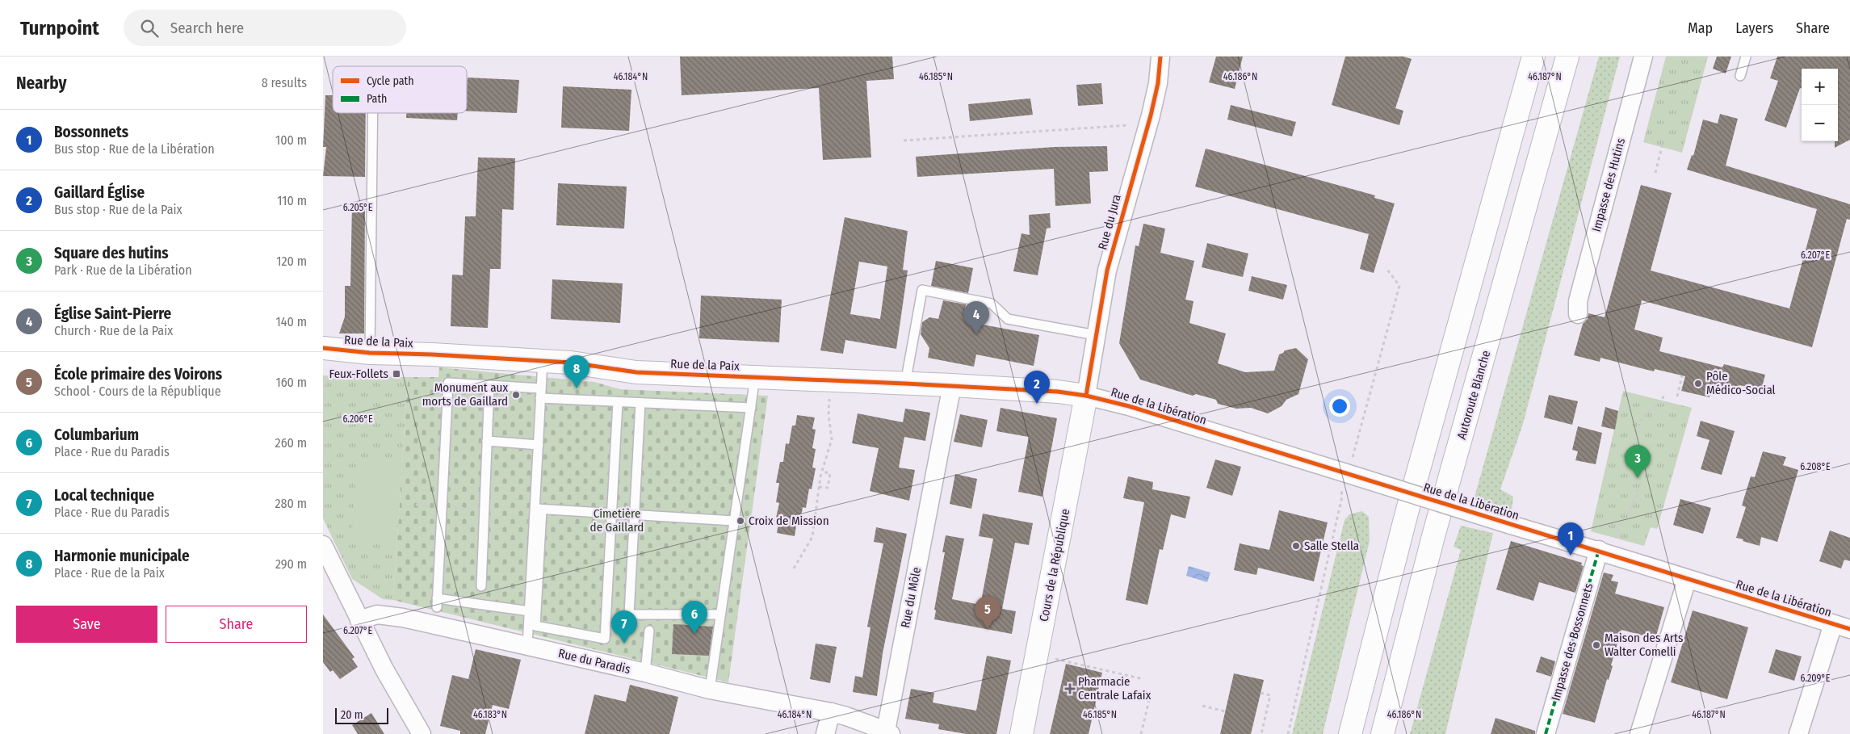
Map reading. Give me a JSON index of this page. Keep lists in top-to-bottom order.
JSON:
{
  "streets": {
    "main road": ["Rue de la Paix", "Autoroute Blanche", "Cours de la République"],
    "street": [
      "Impasse des Hutins",
      "Rue du Jura",
      "Rue de la Libération",
      "Rue du Môle",
      "Impasse des Bossonnets",
      "Rue du Paradis"
    ]
  },
  "crossings": [
    ["Rue du Jura", "Rue de la Paix"],
    ["Rue du Jura", "Rue de la Libération"],
    ["Rue du Jura", "Cours de la République"],
    ["Rue de la Paix", "Rue de la Libération"],
    ["Rue de la Paix", "Cours de la République"],
    ["Rue de la Paix", "Rue du Môle"],
    ["Rue de la Libération", "Cours de la République"],
    ["Rue de la Libération", "Impasse des Bossonnets"],
    ["Rue du Môle", "Rue du Paradis"]
  ],
  "parks": ["Cimetière de Gaillard"],
  "places": {
    "transit": ["Feux-Follets"],
    "other": [
      "Pôle Médico-Social",
      "Monument aux morts de Gaillard",
      "Croix de Mission",
      "Salle Stella",
      "Maison des Arts Walter Comelli"
    ],
    "health": ["Pharmacie Centrale Lafaix"]
  },
  "legend": ["Cycle path", "Path"],
  "scale_bar": "20 m",
  "page": {
    "header": "Turnpoint",
    "search": "Search here",
    "nav": ["Map", "Layers", "Share"],
    "heading": ["Nearby", "8 results"],
    "map_buttons": ["+", "−"],
    "list": [
      {
        "mark": "1",
        "name": "Bossonnets",
        "note": "Bus stop · Rue de la Libération",
        "value": "100 m"
      },
      {
        "mark": "2",
        "name": "Gaillard Église",
        "note": "Bus stop · Rue de la Paix",
        "value": "110 m"
      },
      {
        "mark": "3",
        "name": "Square des hutins",
        "note": "Park · Rue de la Libération",
        "value": "120 m"
      },
      {
        "mark": "4",
        "name": "Église Saint-Pierre",
        "note": "Church · Rue de la Paix",
        "value": "140 m"
      },
      {
        "mark": "5",
        "name": "École primaire des Voirons",
        "note": "School · Cours de la République",
        "value": "160 m"
      },
      {
        "mark": "6",
        "name": "Columbarium",
        "note": "Place · Rue du Paradis",
        "value": "260 m"
      },
      {
        "mark": "7",
        "name": "Local technique",
        "note": "Place · Rue du Paradis",
        "value": "280 m"
      },
      {
        "mark": "8",
        "name": "Harmonie municipale",
        "note": "Place · Rue de la Paix",
        "value": "290 m"
      }
    ],
    "pins": [
      "4",
      "8",
      "2",
      "3",
      "1",
      "5",
      "6",
      "7"
    ],
    "buttons": ["Save", "Share"],
    "scale": "20 m"
  },
  "coordinates": [
    "46.184°N",
    "46.185°N",
    "46.186°N",
    "46.187°N",
    "6.205°E",
    "6.207°E",
    "6.206°E",
    "6.208°E",
    "6.209°E",
    "46.183°N"
  ]
}
